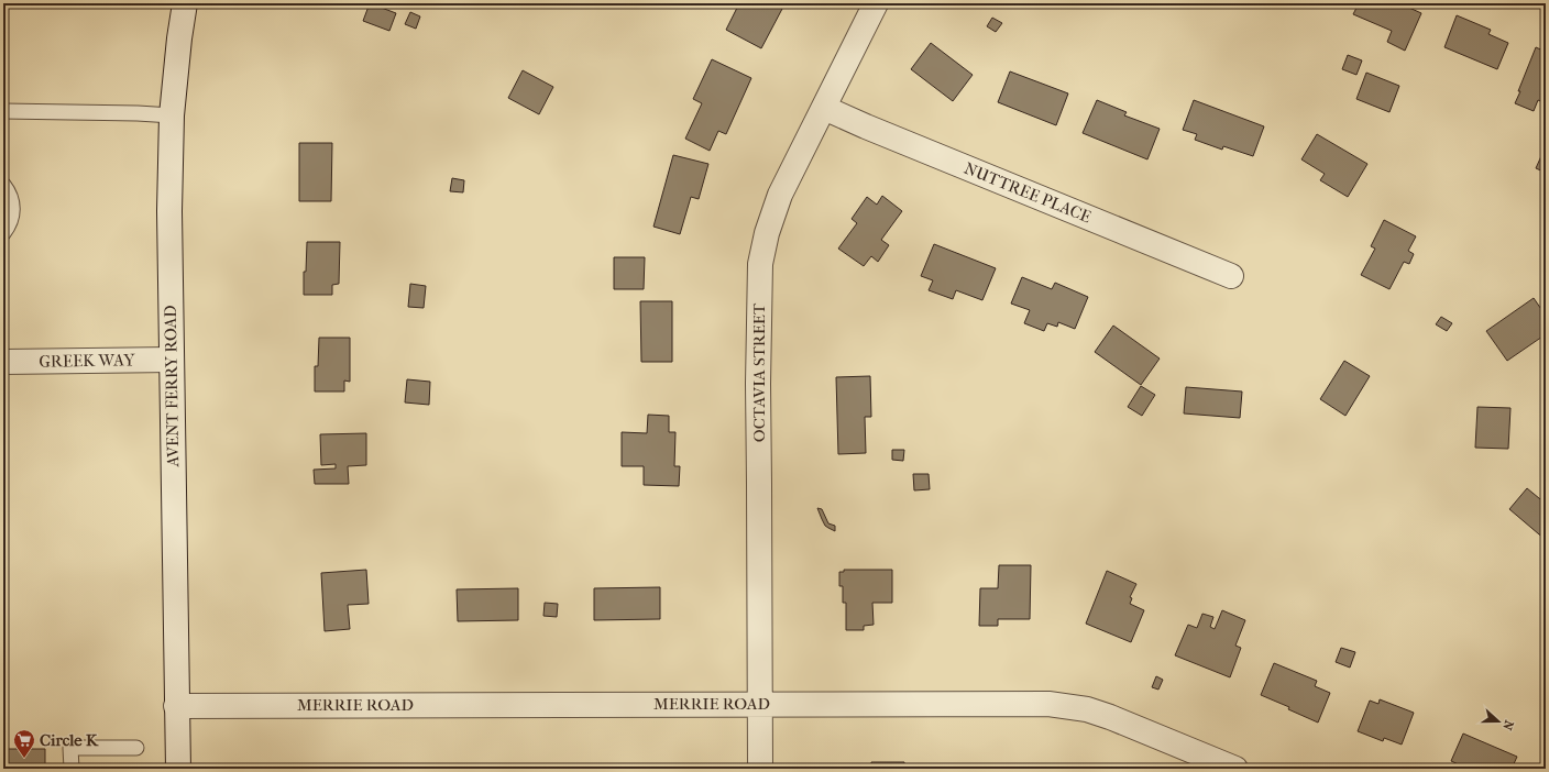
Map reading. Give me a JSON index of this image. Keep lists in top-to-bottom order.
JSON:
{
  "streets": {
    "street": [
      "NUTTREE PLACE",
      "GREEK WAY",
      "OCTAVIA STREET",
      "AVENT FERRY ROAD",
      "MERRIE ROAD"
    ]
  },
  "crossings": [
    ["NUTTREE PLACE", "OCTAVIA STREET"],
    ["GREEK WAY", "AVENT FERRY ROAD"],
    ["OCTAVIA STREET", "MERRIE ROAD"],
    ["AVENT FERRY ROAD", "MERRIE ROAD"]
  ],
  "places": {
    "supermarket": ["Circle K"]
  },
  "north": "right"
}
